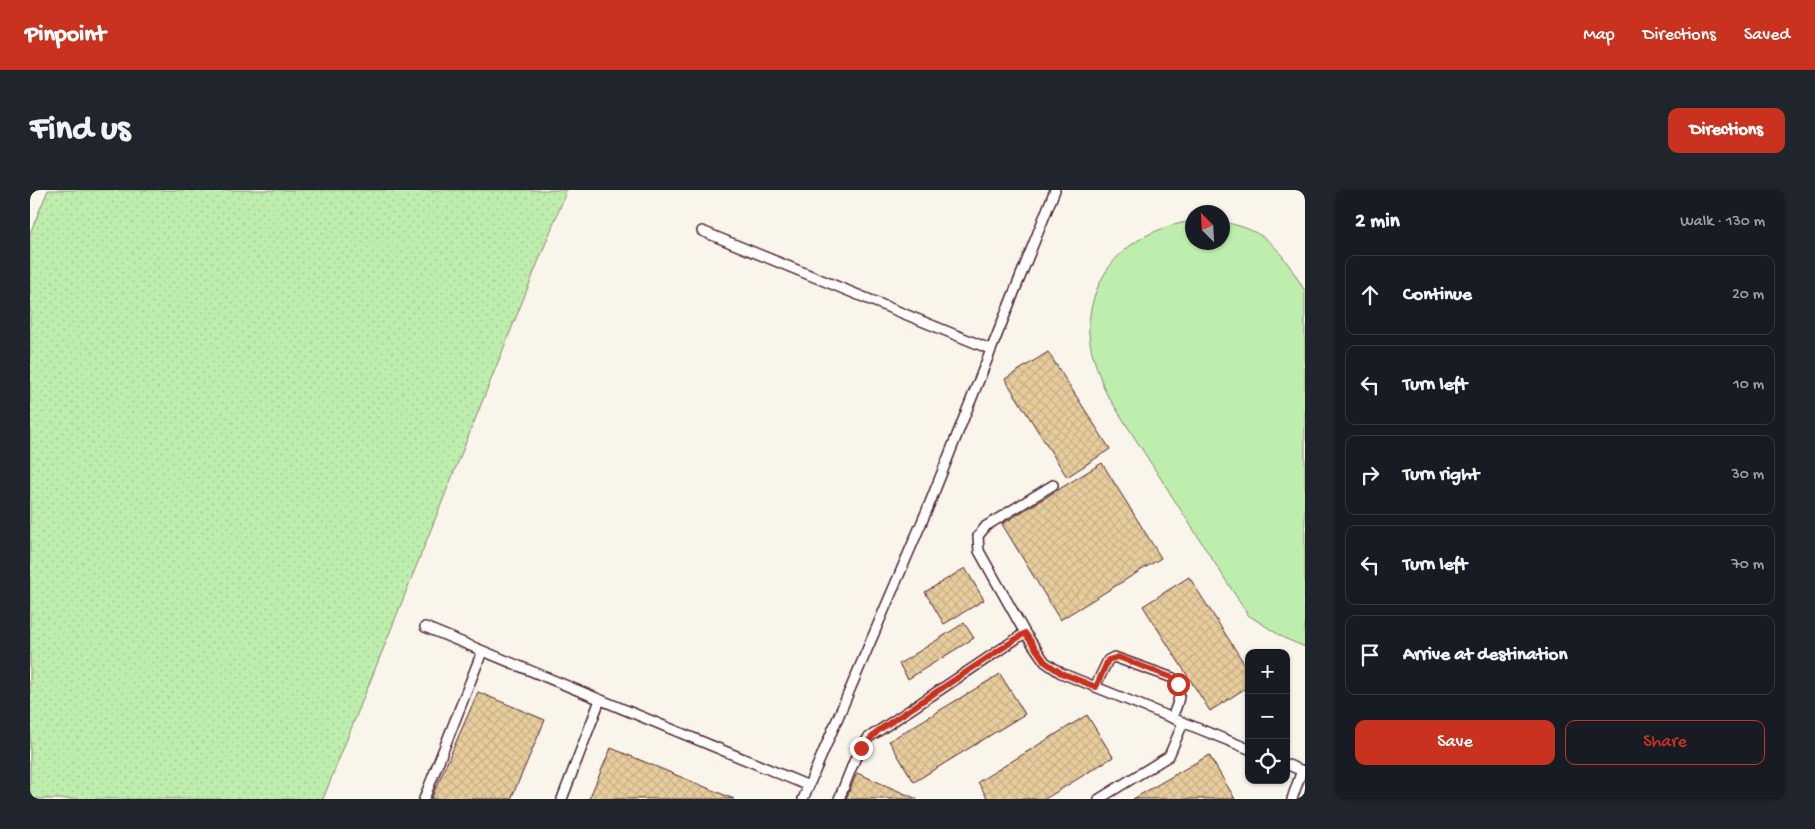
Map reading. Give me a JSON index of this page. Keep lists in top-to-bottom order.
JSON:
{
  "north": "top left",
  "page": {
    "header": "Pinpoint",
    "nav": ["Map", "Directions", "Saved"],
    "buttons": [
      "Directions",
      ["Save", "Share"]
    ],
    "title": "Find us",
    "heading": ["2 min", "Walk · 130 m"],
    "list": [
      ["Continue", "20 m"],
      ["Turn left", "10 m"],
      ["Turn right", "30 m"],
      ["Turn left", "70 m"],
      "Arrive at destination"
    ],
    "map_buttons": ["+", "−"]
  }
}
